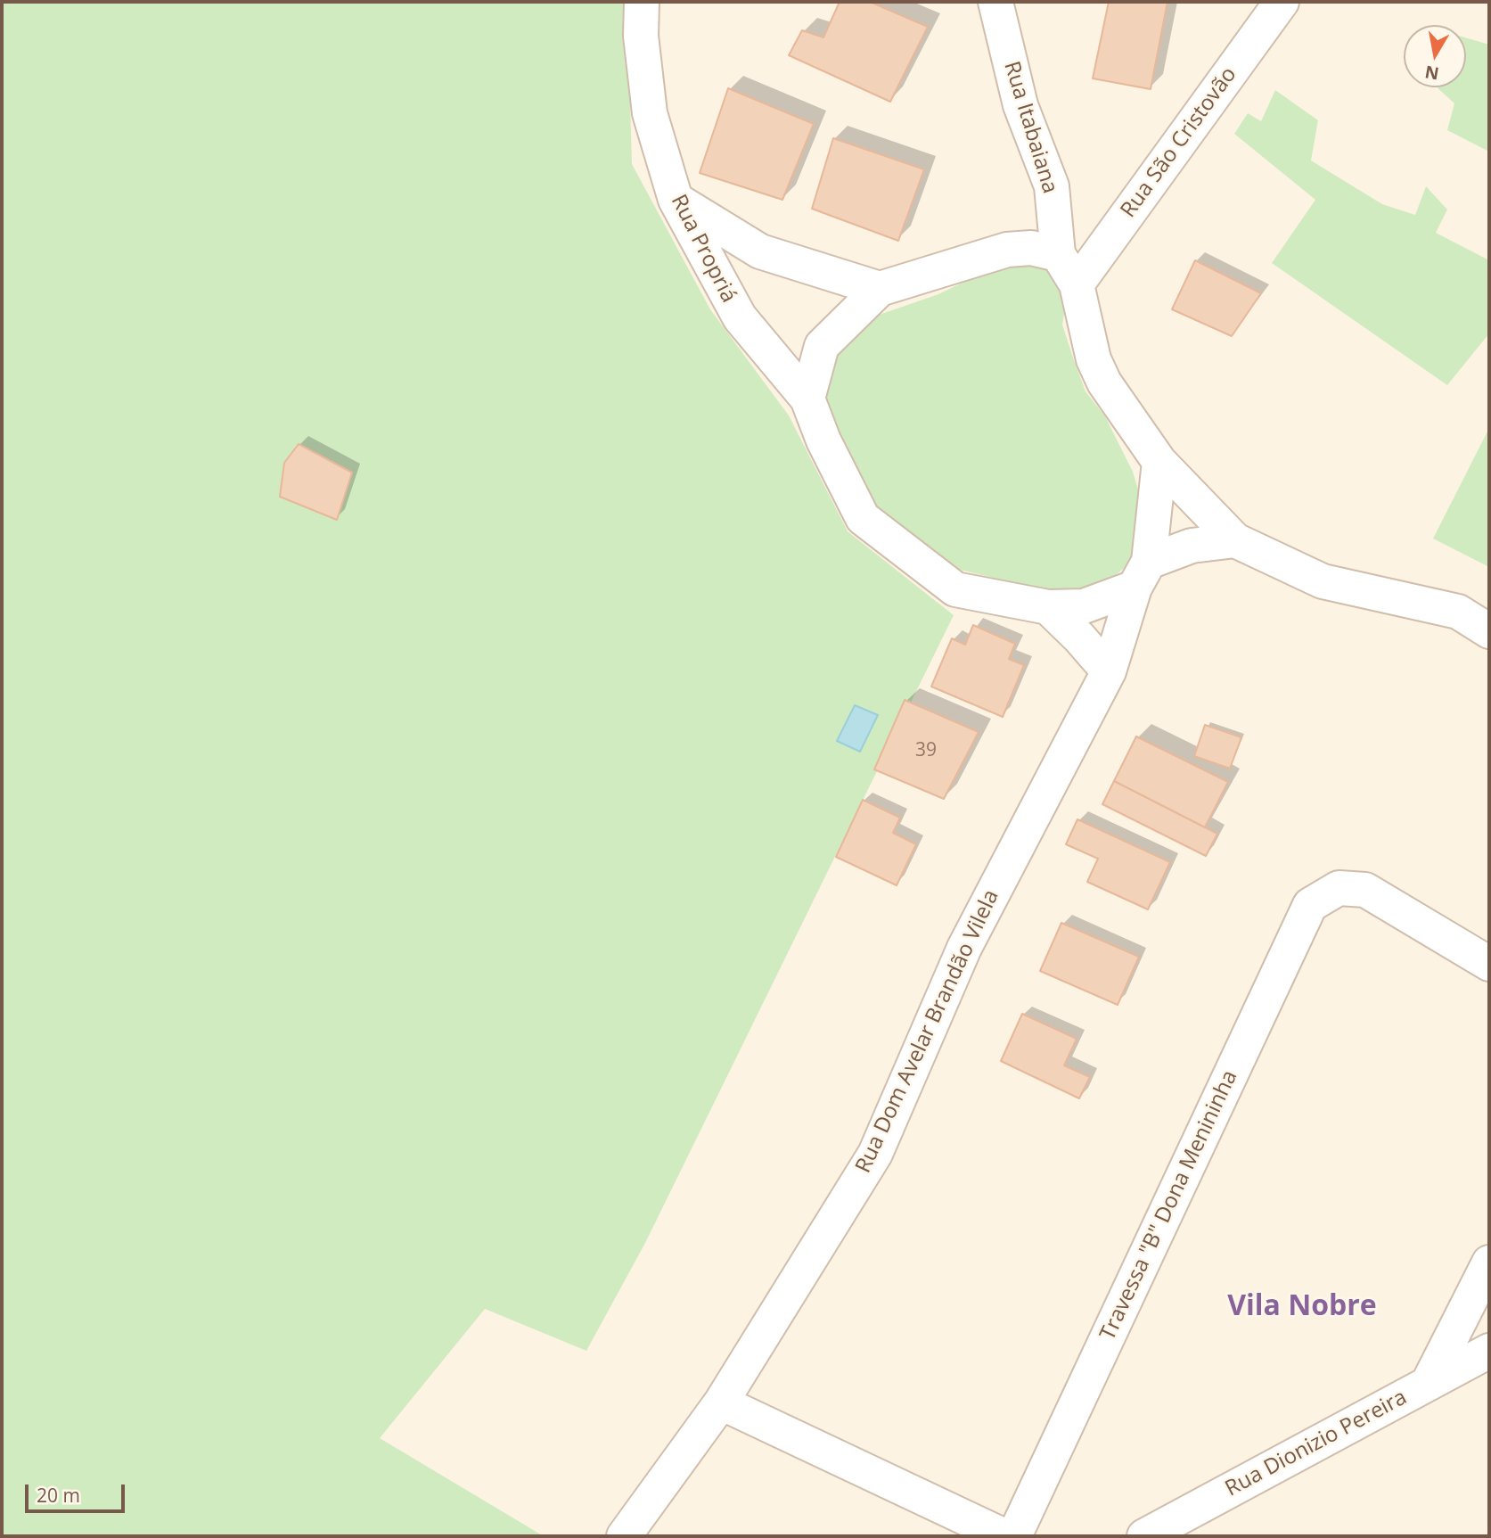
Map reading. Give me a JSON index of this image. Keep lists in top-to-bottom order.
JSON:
{
  "streets": {
    "street": [
      "Rua Itabaiana",
      "Rua São Cristovão",
      "Rua Propriá",
      "Rua Dom Avelar Brandão Vilela",
      "Travessa \"B\" Dona Menininha",
      "Rua Dionizio Pereira"
    ]
  },
  "crossings": [
    ["Rua Propriá", "Rua Dom Avelar Brandão Vilela"]
  ],
  "districts": ["Vila Nobre"],
  "house_numbers": ["39"],
  "scale_bar": "20 m",
  "north": "bottom"
}
